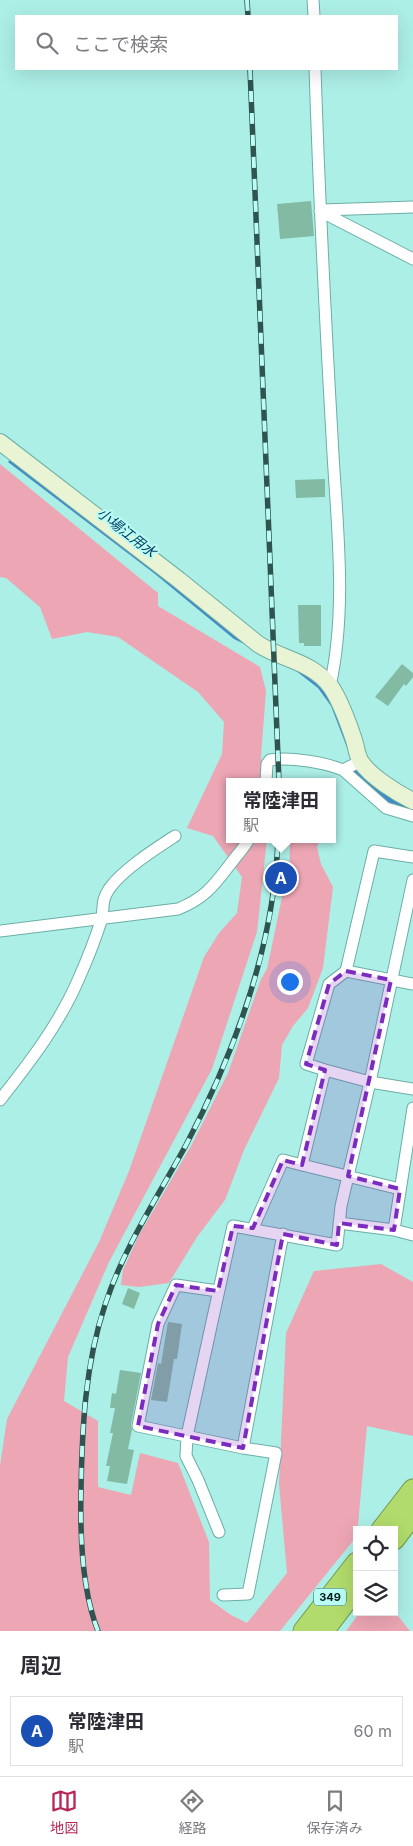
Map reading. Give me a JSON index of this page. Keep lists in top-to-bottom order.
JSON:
{
  "streets": {
    "highway": ["349"]
  },
  "water": ["小場江用水"],
  "page": {
    "search": "ここで検索",
    "popup": ["常陸津田", "駅"],
    "pins": "A",
    "heading": "周辺",
    "list": [
      {
        "mark": "A",
        "name": "常陸津田",
        "note": "駅",
        "value": "60 m"
      }
    ],
    "nav": ["地図", "経路", "保存済み"]
  }
}
